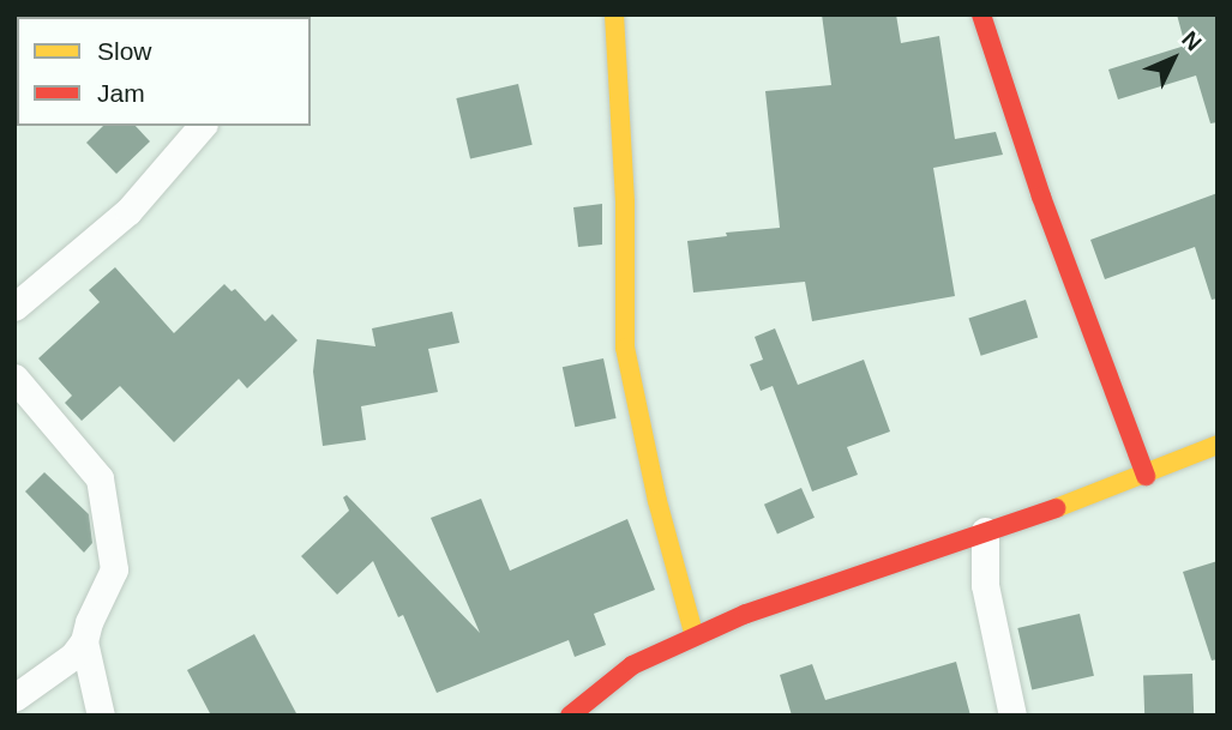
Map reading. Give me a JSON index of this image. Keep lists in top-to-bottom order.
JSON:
{
  "legend": ["Slow", "Jam"],
  "north": "top right"
}
